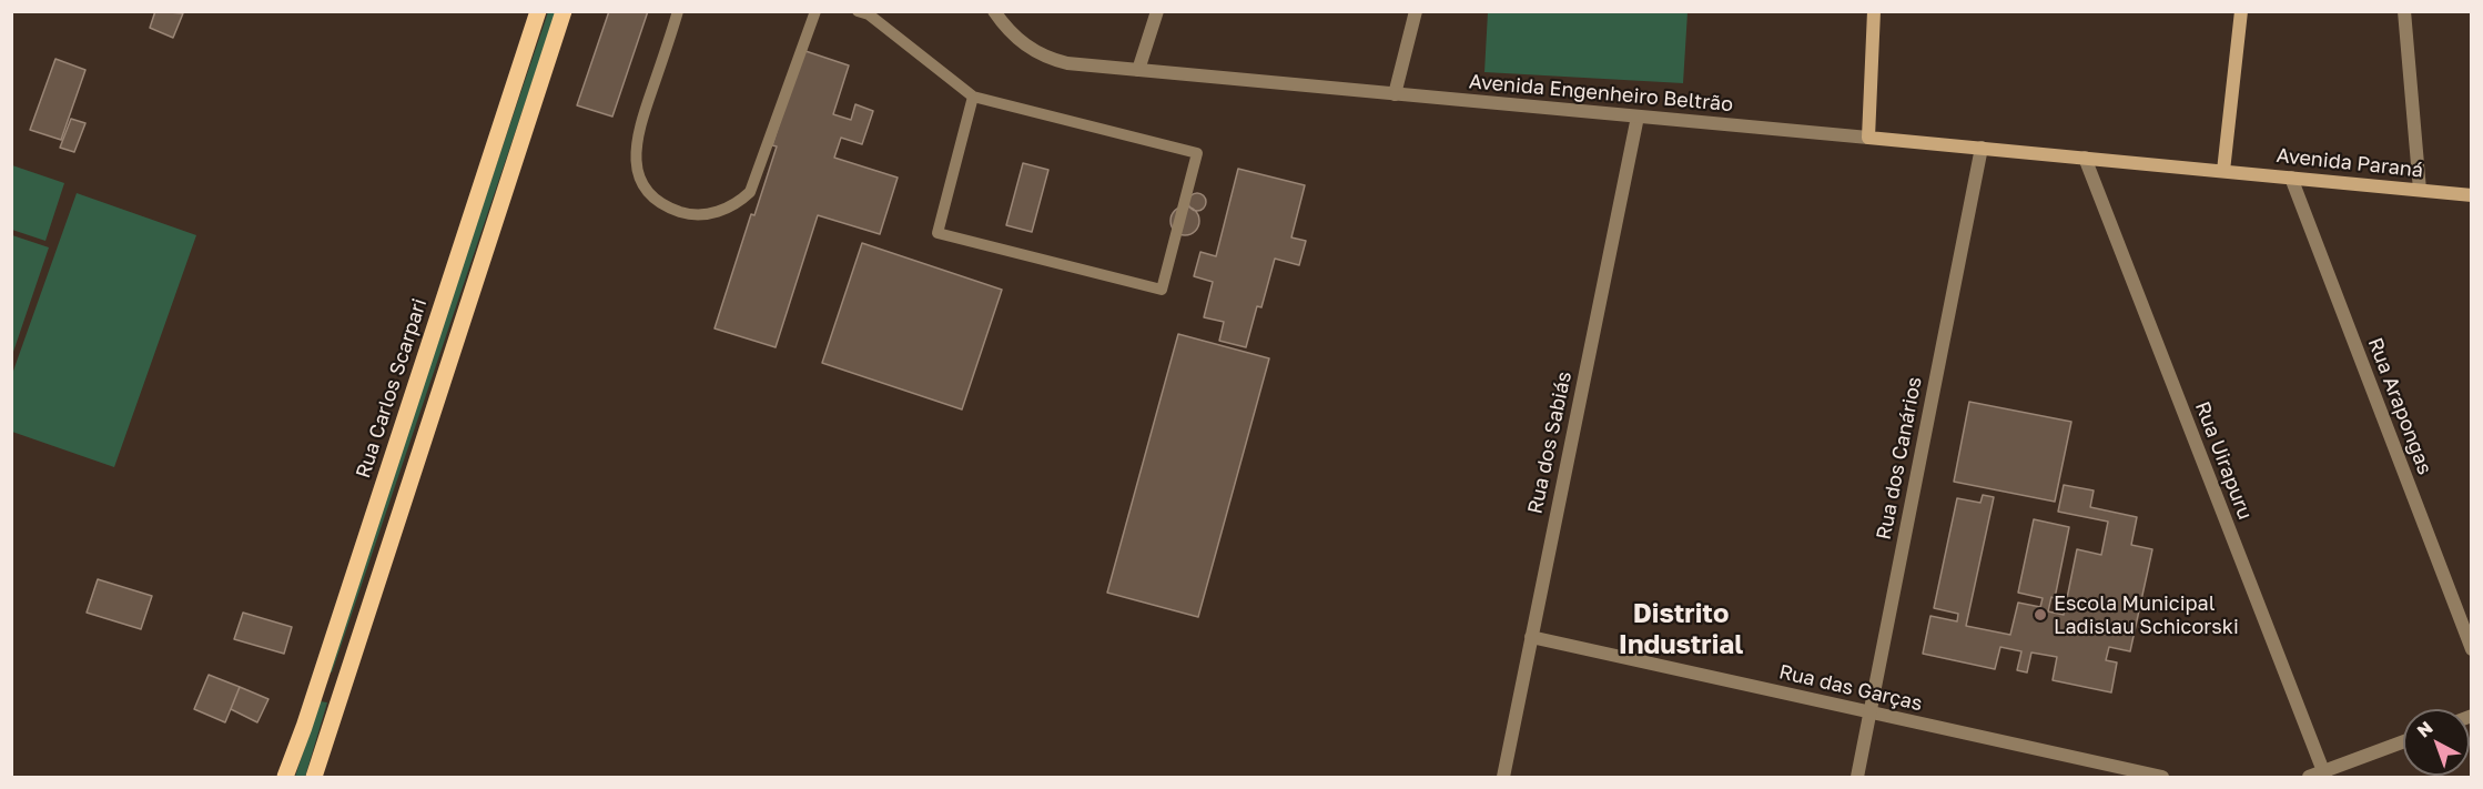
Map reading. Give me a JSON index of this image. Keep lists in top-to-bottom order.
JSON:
{
  "streets": {
    "main road": ["Avenida Engenheiro Beltrão", "Avenida Paraná", "Rua Carlos Scarpari"],
    "street": [
      "Rua Arapongas",
      "Rua dos Sabiás",
      "Rua dos Canários",
      "Rua Uirapuru",
      "Rua das Garças"
    ]
  },
  "crossings": [
    ["Avenida Engenheiro Beltrão", "Avenida Paraná"],
    ["Avenida Engenheiro Beltrão", "Rua dos Sabiás"],
    ["Avenida Engenheiro Beltrão", "Rua dos Canários"],
    ["Avenida Engenheiro Beltrão", "Rua Uirapuru"],
    ["Avenida Paraná", "Rua Arapongas"],
    ["Rua dos Sabiás", "Rua das Garças"],
    ["Rua dos Canários", "Rua das Garças"]
  ],
  "districts": ["Distrito Industrial"],
  "places": ["Escola Municipal Ladislau Schicorski"],
  "north": "top left"
}
